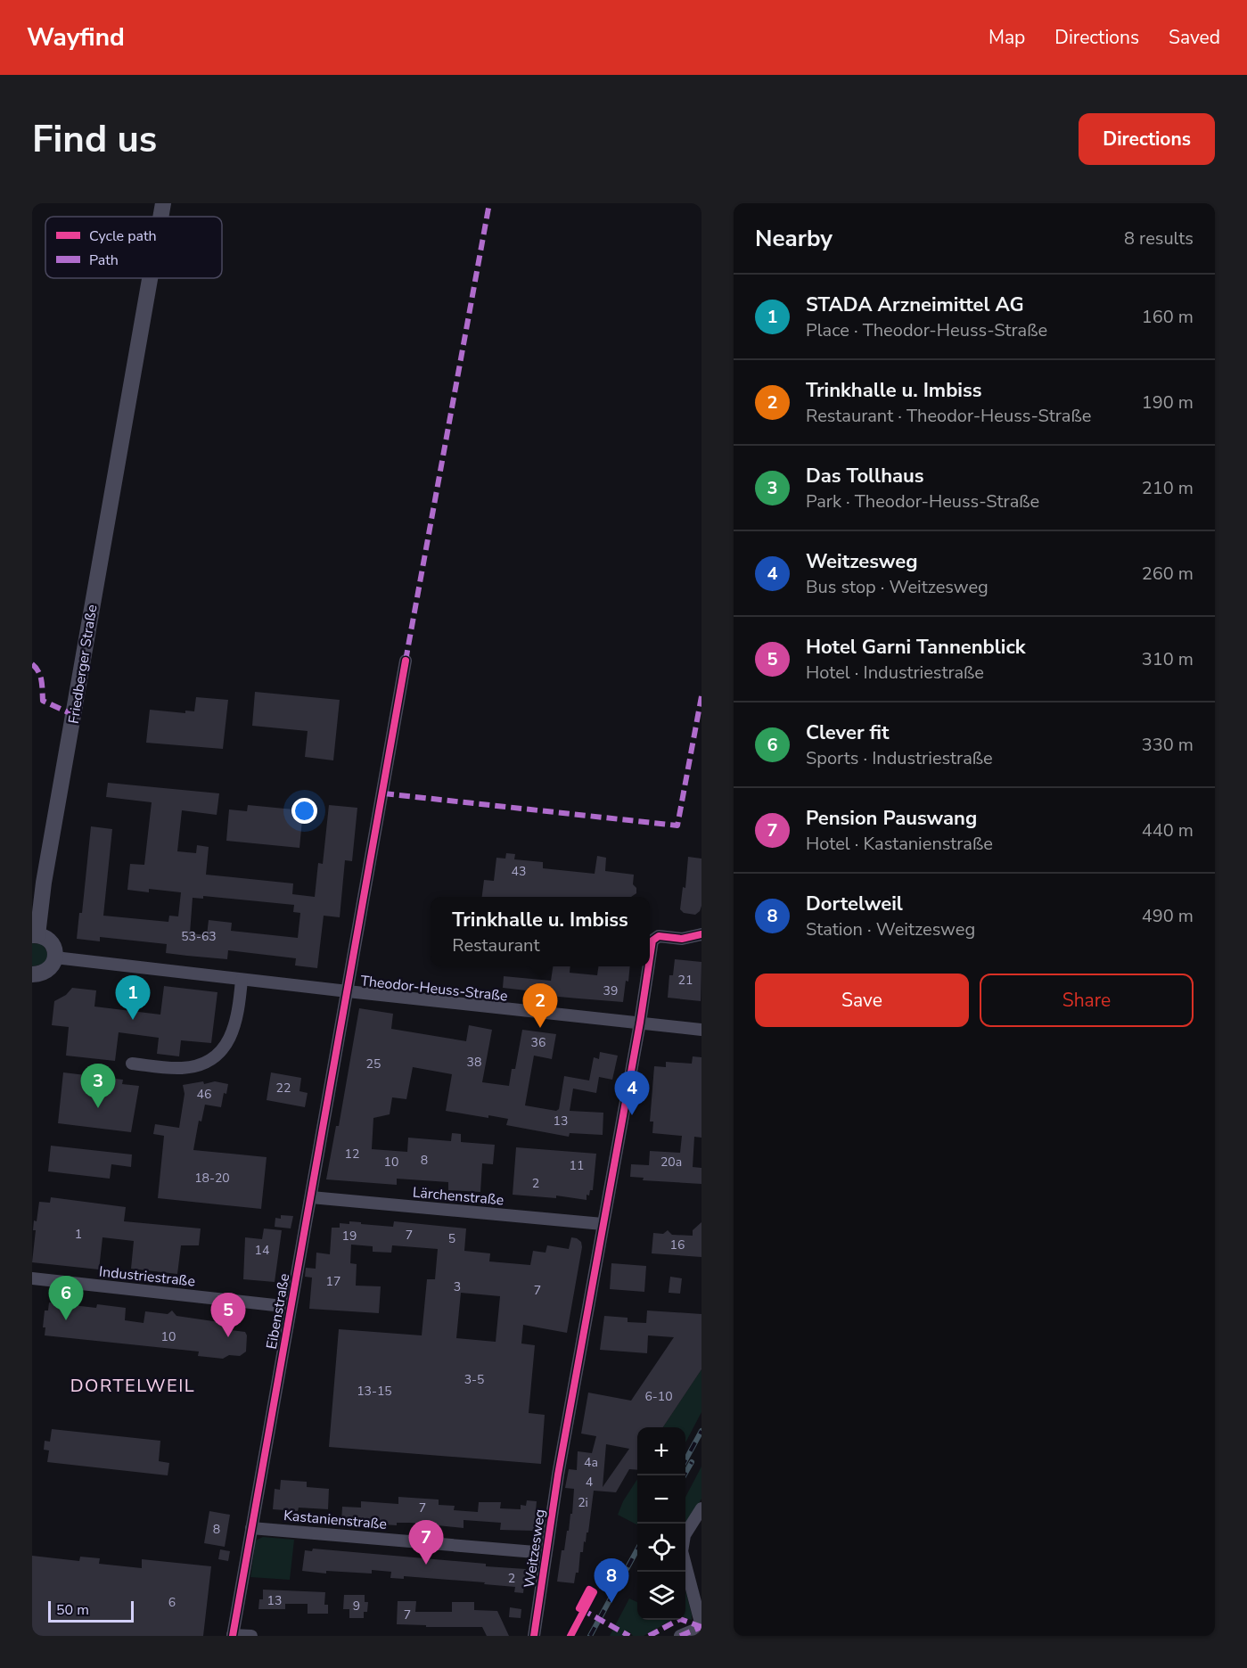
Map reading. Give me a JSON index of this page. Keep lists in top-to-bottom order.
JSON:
{
  "streets": {
    "street": [
      "Friedberger Straße",
      "Theodor-Heuss-Straße",
      "Lärchenstraße",
      "Industriestraße",
      "Eibenstraße",
      "Kastanienstraße",
      "Weitzesweg"
    ]
  },
  "crossings": [
    ["Theodor-Heuss-Straße", "Eibenstraße"],
    ["Theodor-Heuss-Straße", "Weitzesweg"],
    ["Lärchenstraße", "Eibenstraße"],
    ["Lärchenstraße", "Weitzesweg"],
    ["Industriestraße", "Eibenstraße"],
    ["Eibenstraße", "Kastanienstraße"],
    ["Kastanienstraße", "Weitzesweg"]
  ],
  "districts": ["DORTELWEIL"],
  "house_numbers": [
    "43",
    "53-63",
    "21",
    "39",
    "36",
    "38",
    "25",
    "22",
    "46",
    "13",
    "12",
    "8",
    "10",
    "20a",
    "11",
    "18-20",
    "2",
    "1",
    "7",
    "19",
    "5",
    "16",
    "14",
    "17",
    "3",
    "7",
    "10",
    "3-5",
    "13-15",
    "6-10",
    "4a",
    "4",
    "2i",
    "7",
    "8",
    "2",
    "13",
    "6",
    "9",
    "7"
  ],
  "legend": ["Cycle path", "Path"],
  "scale_bar": "50 m",
  "page": {
    "header": "Wayfind",
    "nav": ["Map", "Directions", "Saved"],
    "buttons": [
      "Directions",
      ["Save", "Share"]
    ],
    "title": "Find us",
    "heading": ["Nearby", "8 results"],
    "list": [
      {
        "mark": "1",
        "name": "STADA Arzneimittel AG",
        "note": "Place · Theodor-Heuss-Straße",
        "value": "160 m"
      },
      {
        "mark": "2",
        "name": "Trinkhalle u. Imbiss",
        "note": "Restaurant · Theodor-Heuss-Straße",
        "value": "190 m"
      },
      {
        "mark": "3",
        "name": "Das Tollhaus",
        "note": "Park · Theodor-Heuss-Straße",
        "value": "210 m"
      },
      {
        "mark": "4",
        "name": "Weitzesweg",
        "note": "Bus stop · Weitzesweg",
        "value": "260 m"
      },
      {
        "mark": "5",
        "name": "Hotel Garni Tannenblick",
        "note": "Hotel · Industriestraße",
        "value": "310 m"
      },
      {
        "mark": "6",
        "name": "Clever fit",
        "note": "Sports · Industriestraße",
        "value": "330 m"
      },
      {
        "mark": "7",
        "name": "Pension Pauswang",
        "note": "Hotel · Kastanienstraße",
        "value": "440 m"
      },
      {
        "mark": "8",
        "name": "Dortelweil",
        "note": "Station · Weitzesweg",
        "value": "490 m"
      }
    ],
    "popup": ["Trinkhalle u. Imbiss", "Restaurant"],
    "pins": [
      "1",
      "2",
      "3",
      "4",
      "6",
      "5",
      "7",
      "8"
    ],
    "map_buttons": ["+", "−"],
    "scale": "50 m"
  }
}
